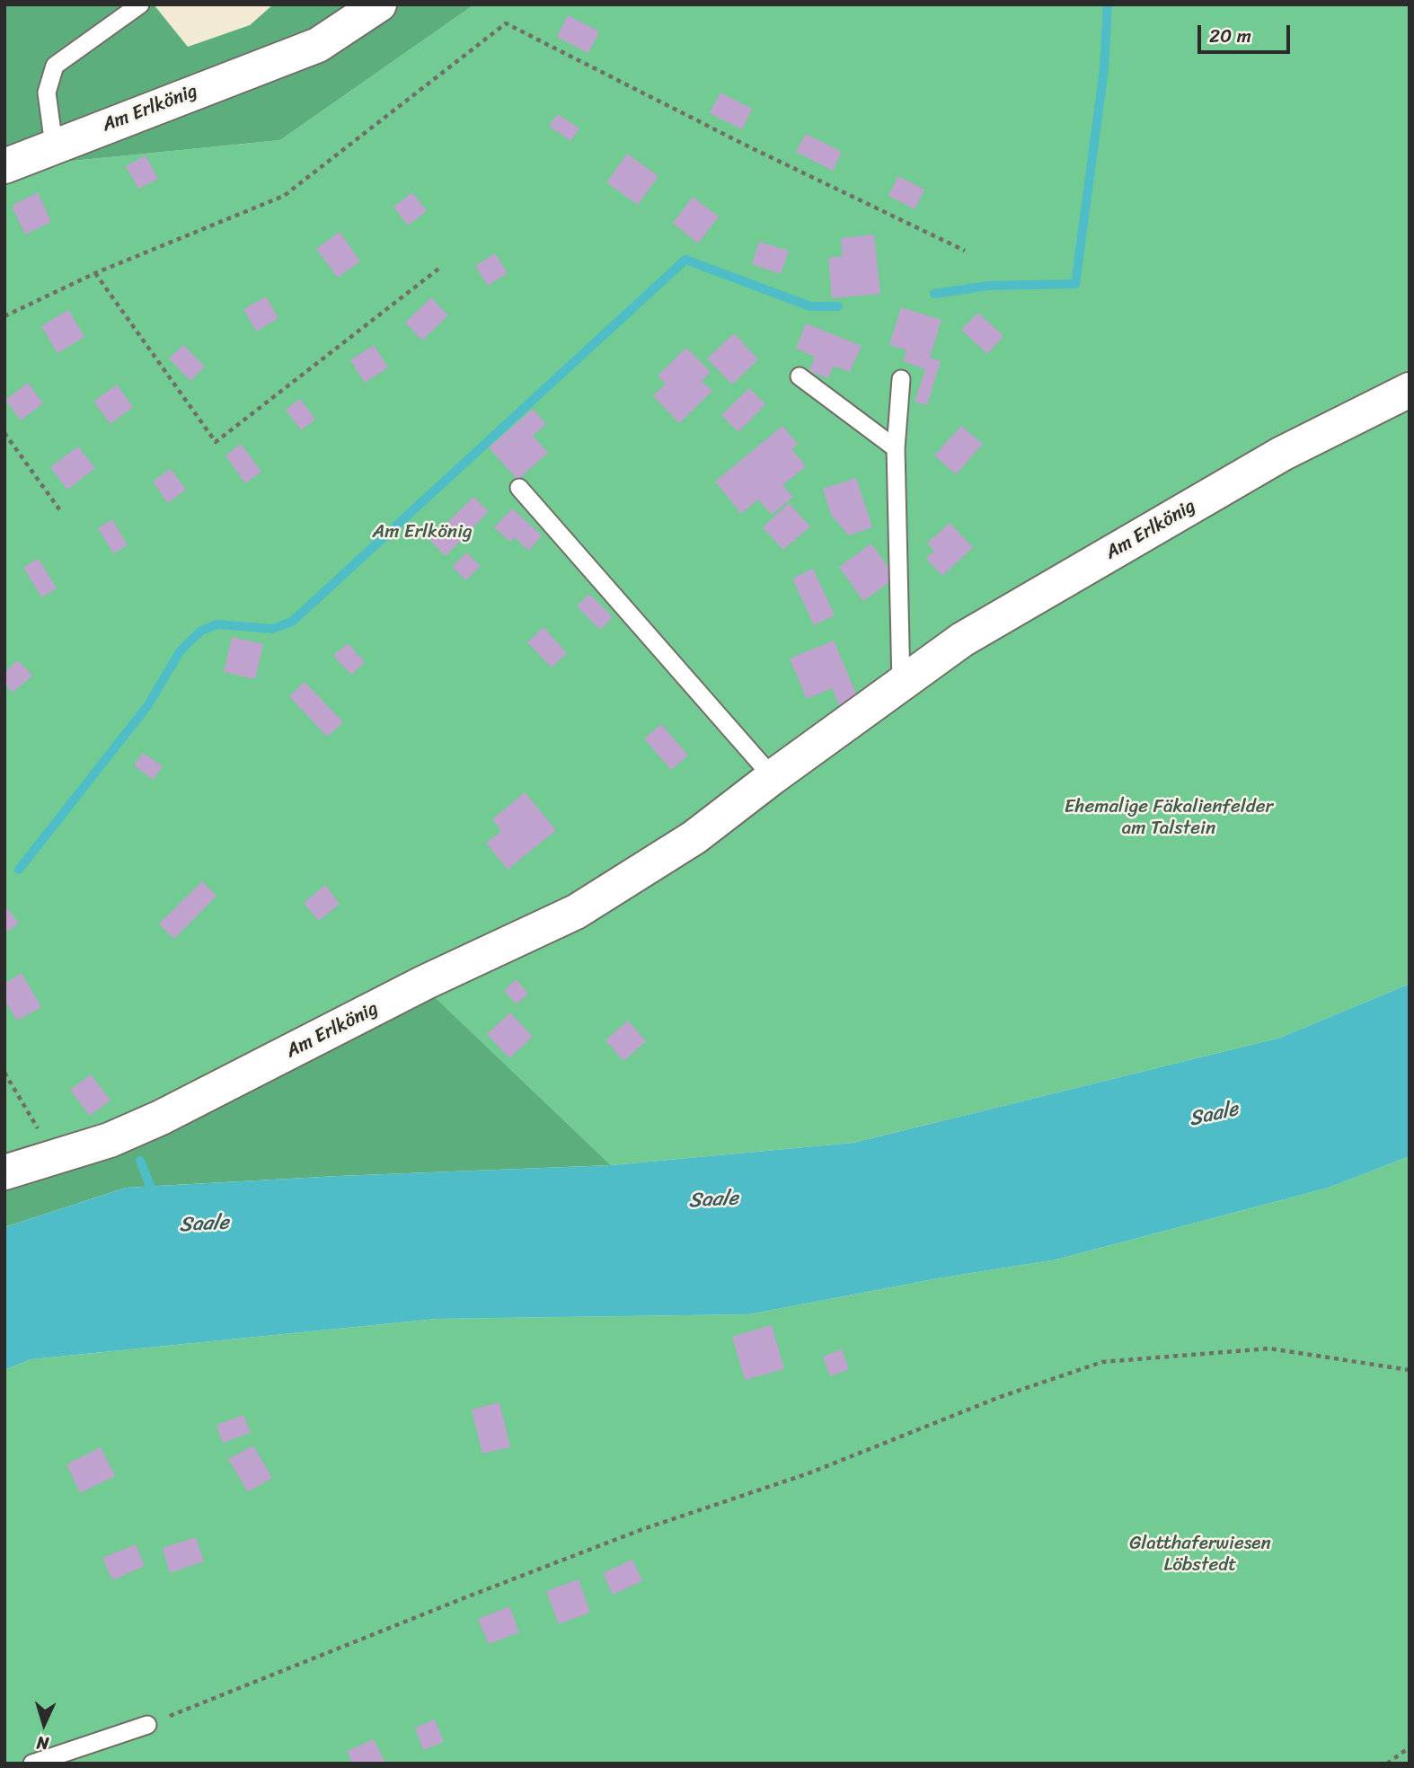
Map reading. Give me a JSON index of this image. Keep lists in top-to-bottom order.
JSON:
{
  "streets": {
    "street": ["Am Erlkönig"]
  },
  "water": ["Saale"],
  "parks": ["Am Erlkönig", "Ehemalige Fäkalienfelder am Talstein", "Glatthaferwiesen Löbstedt"],
  "scale_bar": "20 m",
  "north": "bottom"
}
